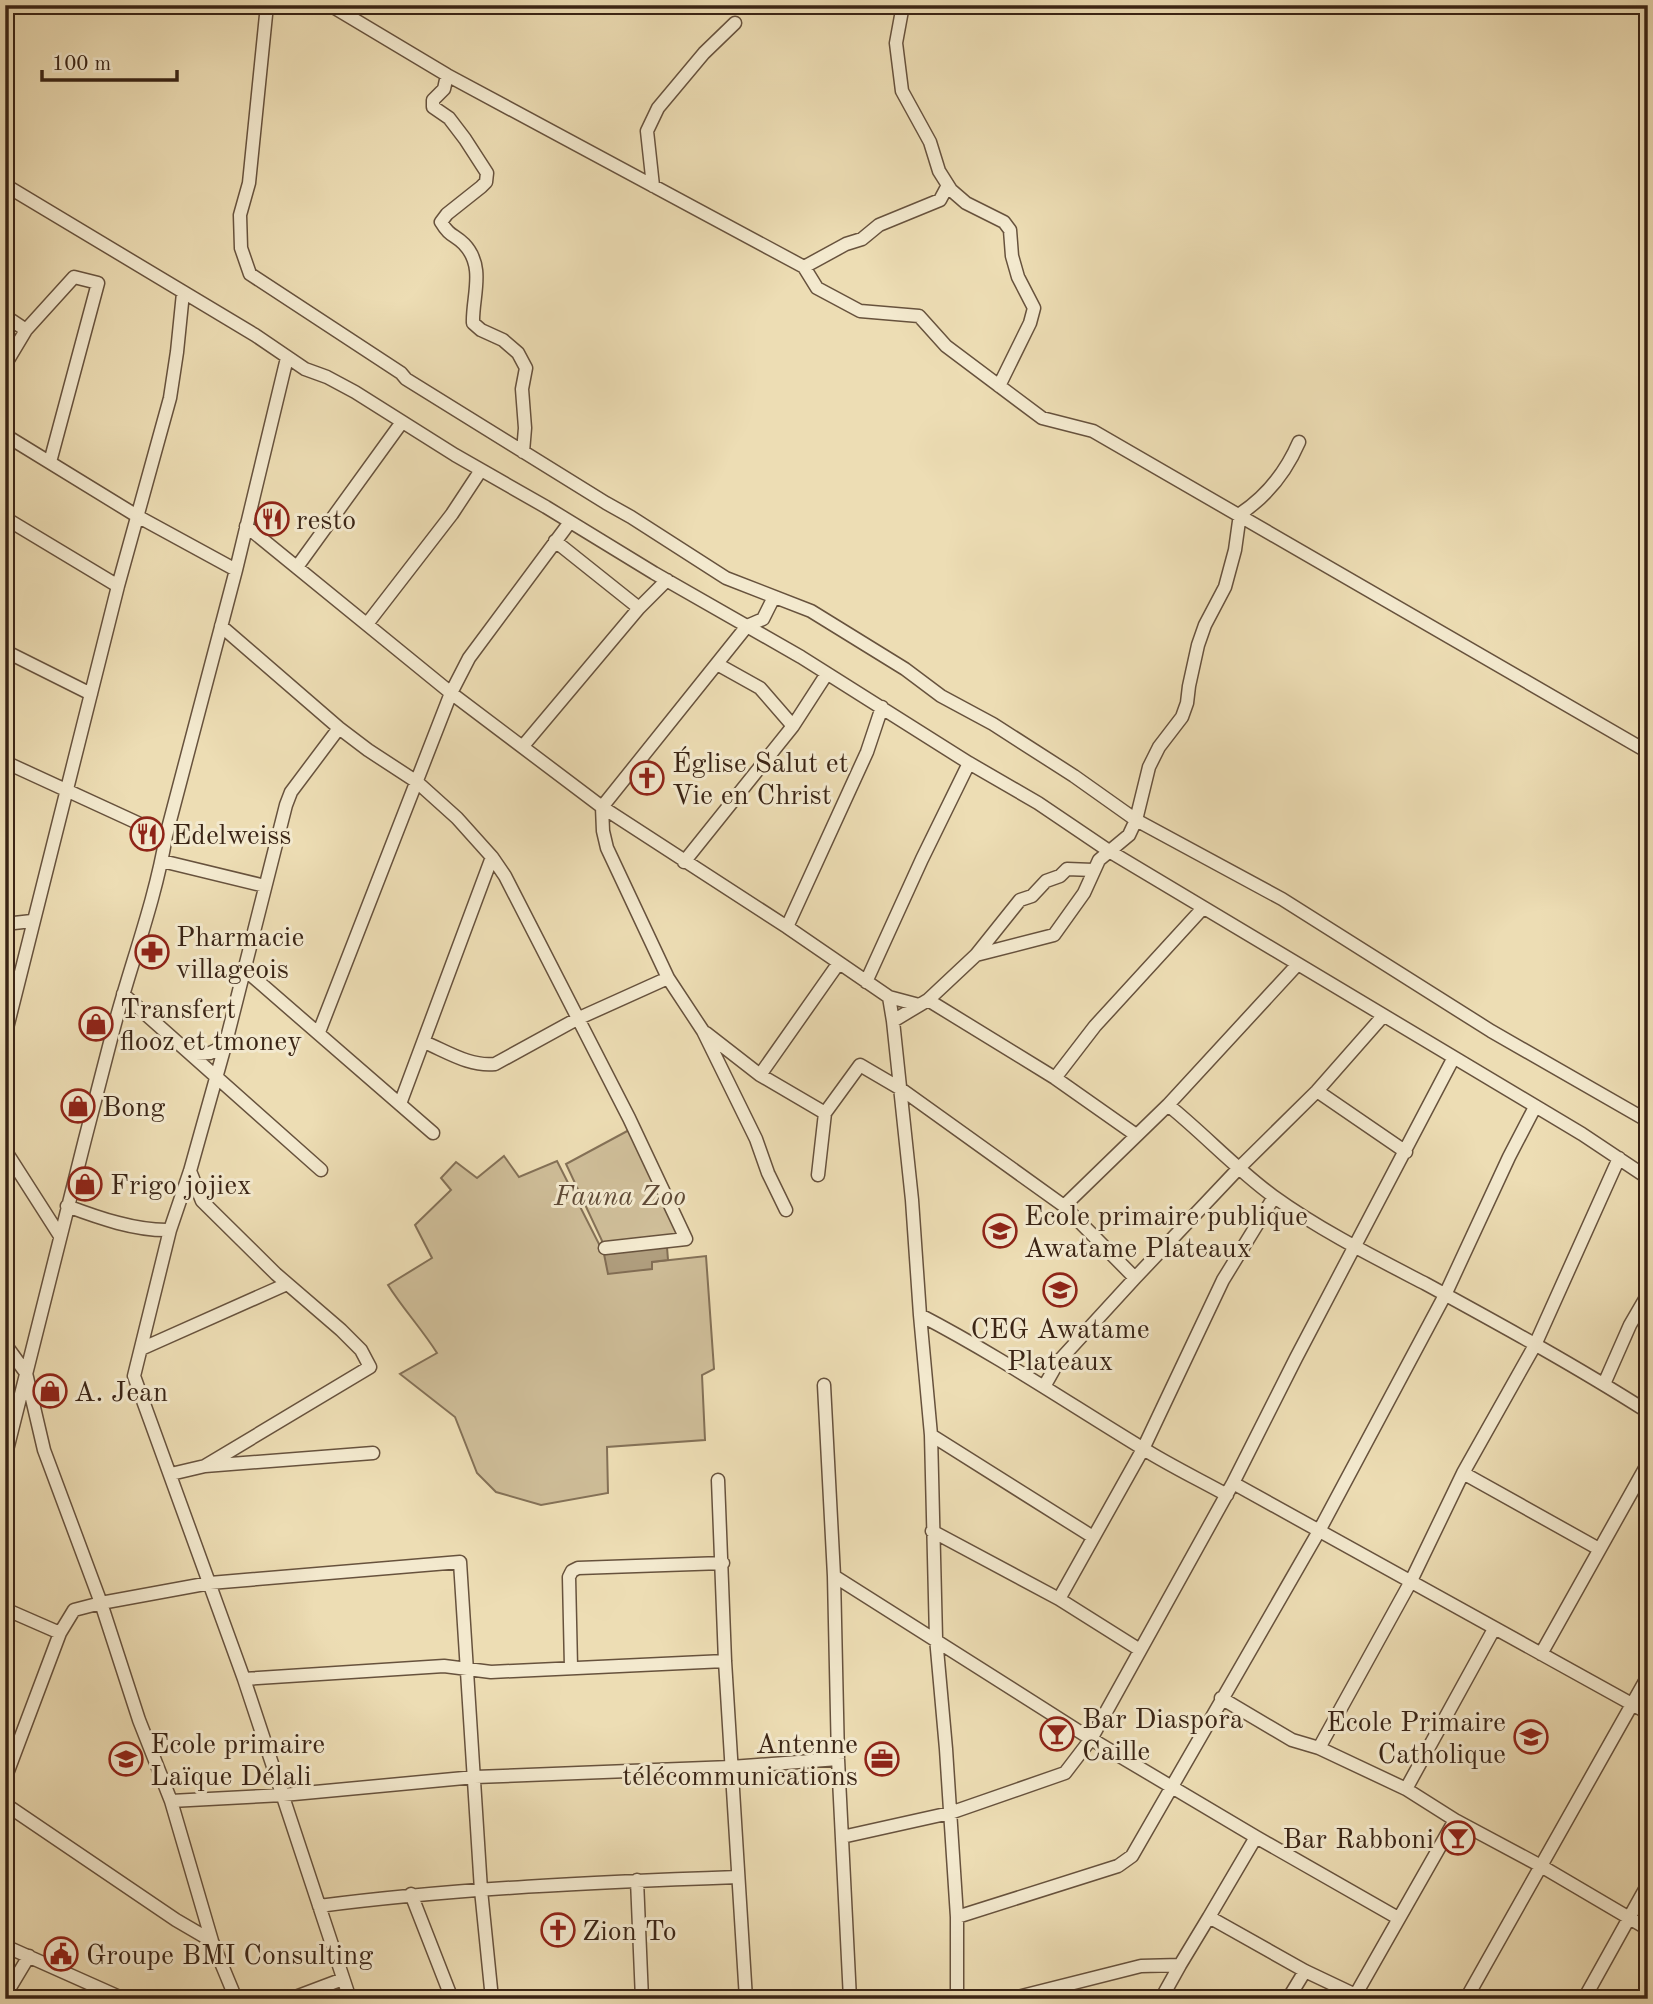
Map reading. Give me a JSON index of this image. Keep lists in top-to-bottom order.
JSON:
{
  "parks": ["Fauna Zoo"],
  "places": {
    "restaurant": ["resto", "Edelweiss"],
    "church": ["Église Salut et Vie en Christ", "Zion To"],
    "pharmacy": ["Pharmacie villageois"],
    "shop": [
      "Transfert flooz et tmoney",
      "Bong",
      "Frigo jojiex",
      "A. Jean"
    ],
    "school or university": [
      "Ecole primaire publique Awatame Plateaux",
      "CEG Awatame Plateaux",
      "Ecole Primaire Catholique",
      "Ecole primaire Laïque Délali"
    ],
    "bar": ["Bar Diaspora Caille", "Bar Rabboni"],
    "office": ["Antenne télécommunications"],
    "public building": ["Groupe BMI Consulting"]
  },
  "scale_bar": "100 m"
}
